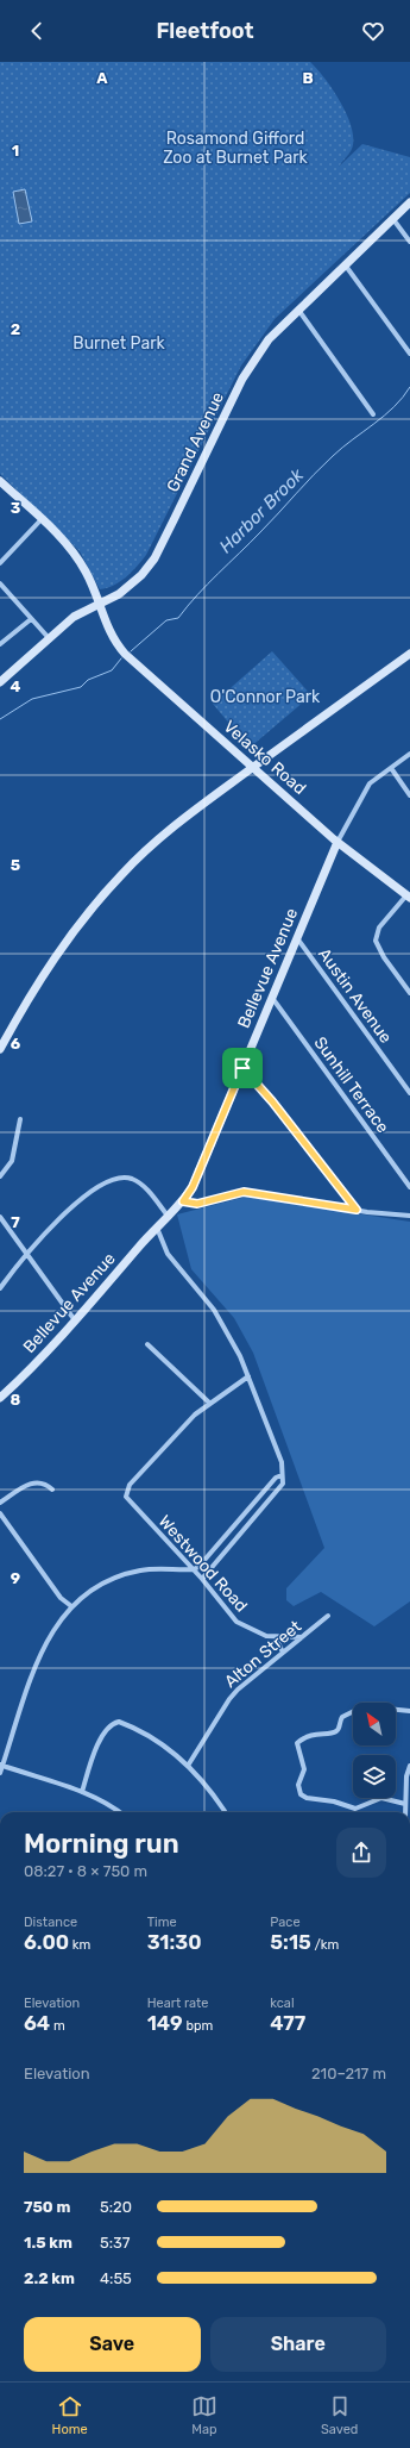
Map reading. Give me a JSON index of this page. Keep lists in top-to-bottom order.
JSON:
{
  "streets": {
    "street": [
      "Grand Avenue",
      "Velasko Road",
      "Bellevue Avenue",
      "Austin Avenue",
      "Sunhill Terrace",
      "Westwood Road",
      "Alton Street"
    ]
  },
  "crossings": [
    ["Grand Avenue", "Velasko Road"],
    ["Velasko Road", "Bellevue Avenue"],
    ["Bellevue Avenue", "Austin Avenue"],
    ["Bellevue Avenue", "Sunhill Terrace"],
    ["Westwood Road", "Alton Street"]
  ],
  "water": ["Harbor Brook"],
  "parks": ["Rosamond Gifford Zoo at Burnet Park", "Burnet Park", "O'Connor Park"],
  "north": "top left",
  "page": {
    "header": "Fleetfoot",
    "heading": ["Morning run", "08:27 · 8 × 750 m"],
    "stats": [
      ["Distance", "6.00 km"],
      ["Time", "31:30"],
      ["Pace", "5:15 /km"],
      ["Elevation", "64 m"],
      ["Heart rate", "149 bpm"],
      ["kcal", "477"]
    ],
    "chart": ["Elevation", "210–217 m"],
    "list": [
      {
        "name": "750 m",
        "note": "5:20"
      },
      {
        "name": "1.5 km",
        "note": "5:37"
      },
      {
        "name": "2.2 km",
        "note": "4:55"
      }
    ],
    "buttons": ["Save", "Share"],
    "tabs": ["Home", "Map", "Saved"]
  },
  "grid": {
    "columns": ["A", "B"],
    "rows": [
      "1",
      "2",
      "3",
      "4",
      "5",
      "6",
      "7",
      "8",
      "9"
    ]
  }
}
